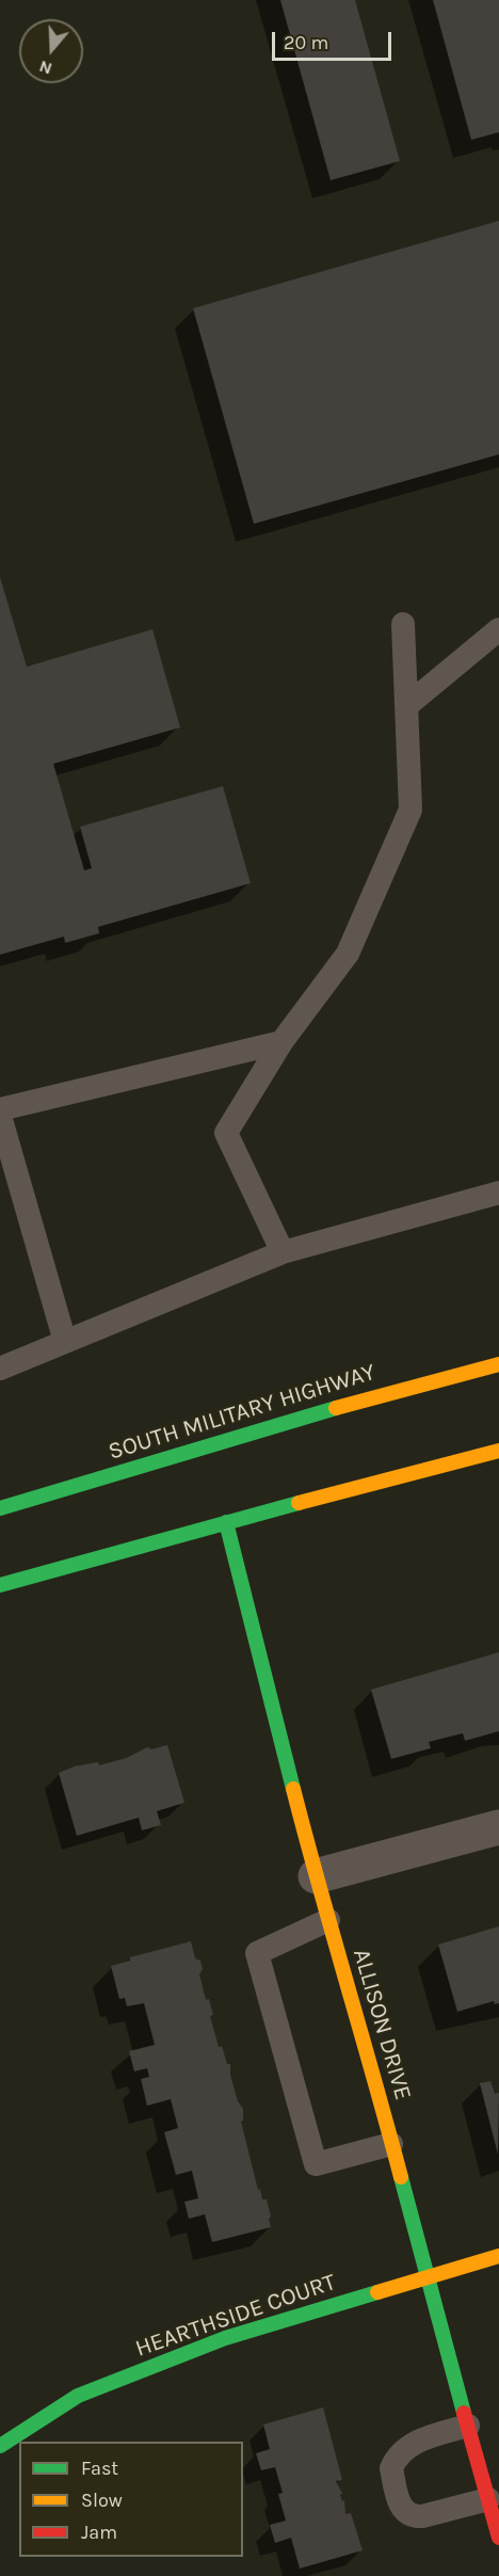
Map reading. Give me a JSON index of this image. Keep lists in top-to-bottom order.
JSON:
{
  "streets": {
    "street": ["SOUTH MILITARY HIGHWAY", "ALLISON DRIVE", "HEARTHSIDE COURT"]
  },
  "crossings": [
    ["ALLISON DRIVE", "HEARTHSIDE COURT"]
  ],
  "legend": ["Fast", "Slow", "Jam"],
  "scale_bar": "20 m",
  "north": "bottom"
}
